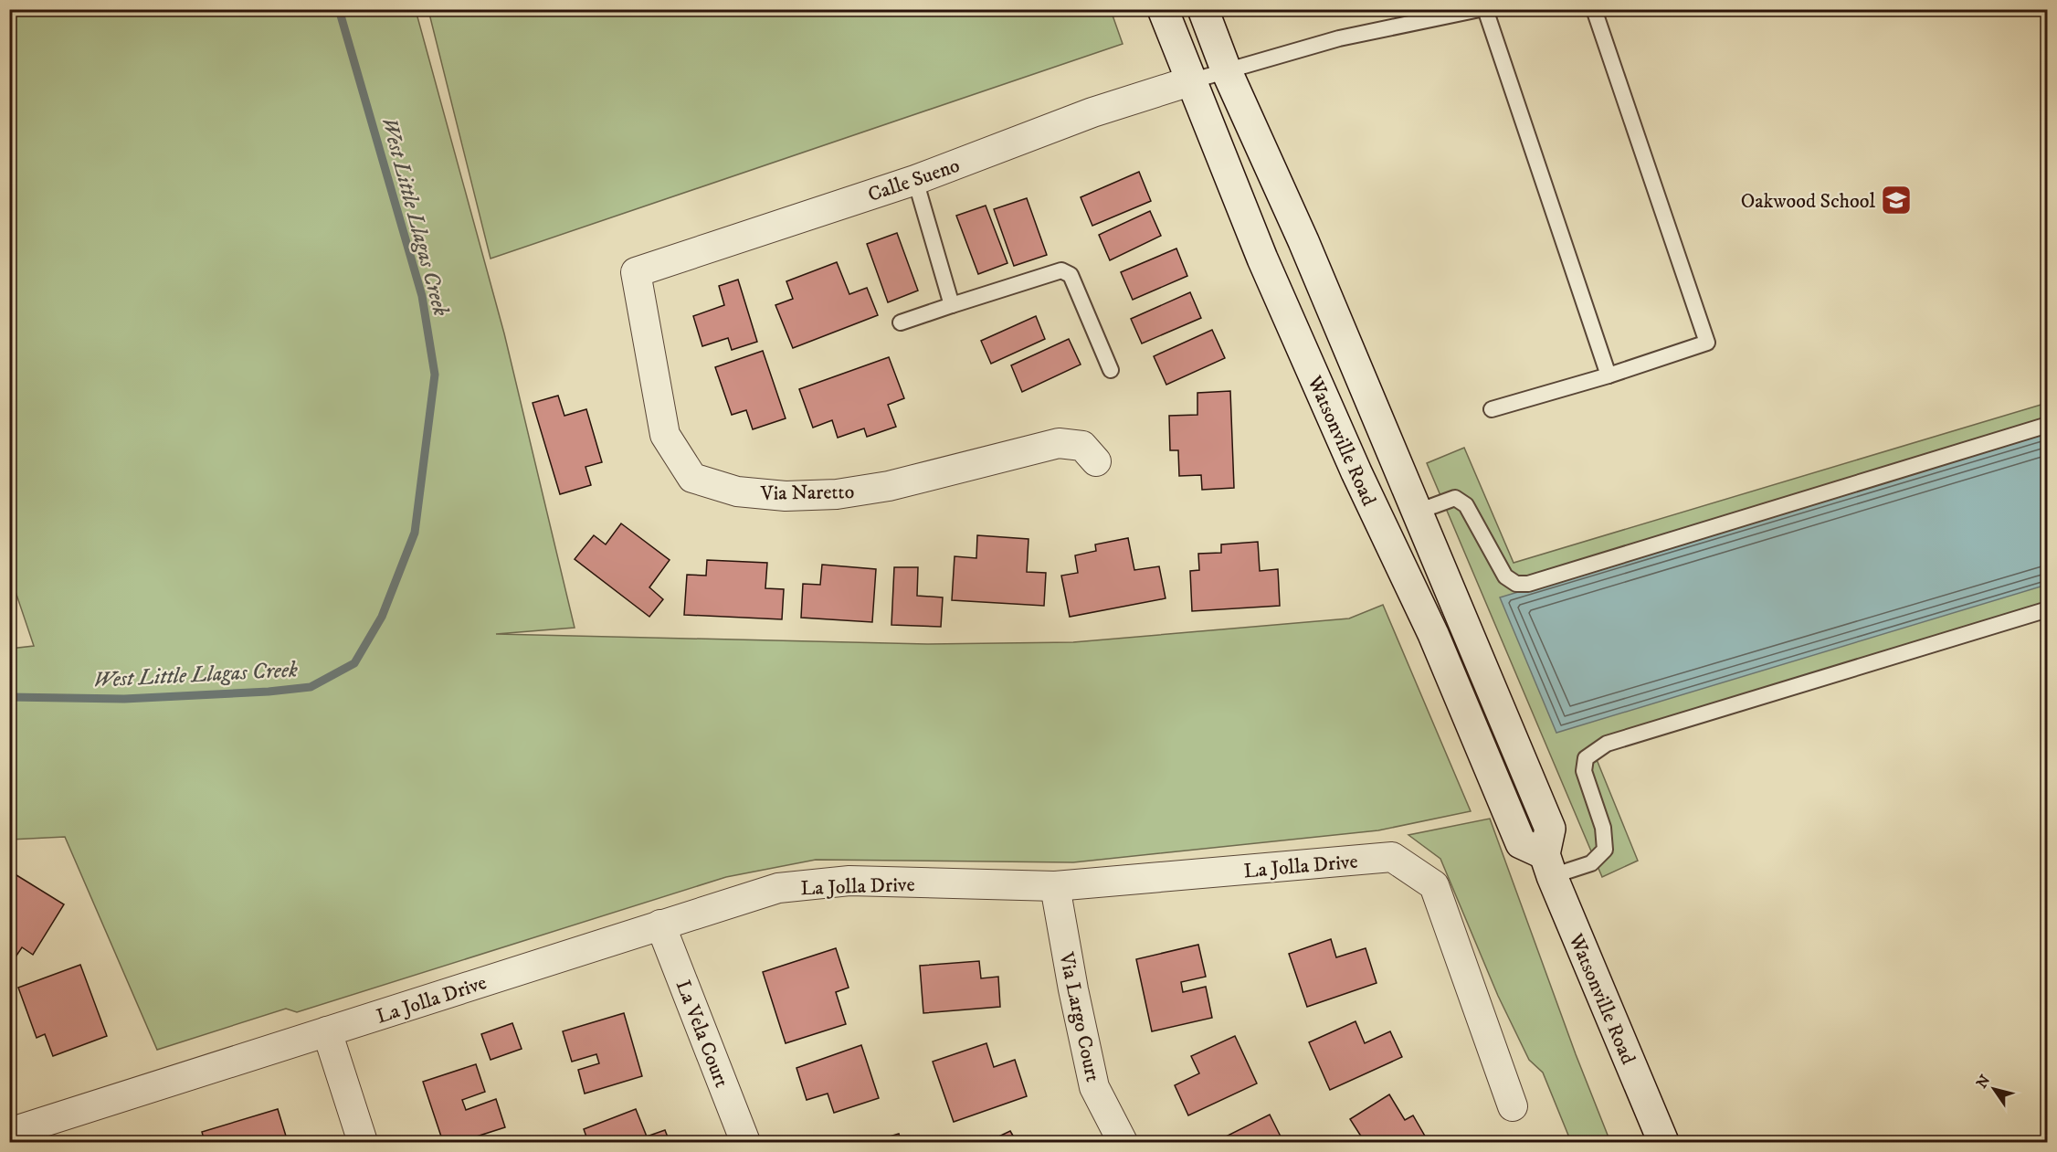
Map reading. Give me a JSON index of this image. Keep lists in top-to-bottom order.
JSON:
{
  "streets": {
    "main road": ["Watsonville Road"],
    "street": [
      "Calle Sueno",
      "Via Naretto",
      "La Jolla Drive",
      "Via Largo Court",
      "La Vela Court"
    ]
  },
  "crossings": [
    ["Calle Sueno", "Watsonville Road"],
    ["Calle Sueno", "Via Naretto"],
    ["La Jolla Drive", "Via Largo Court"],
    ["La Jolla Drive", "La Vela Court"]
  ],
  "water": ["West Little Llagas Creek"],
  "places": {
    "school or university": ["Oakwood School"]
  },
  "north": "top left"
}
